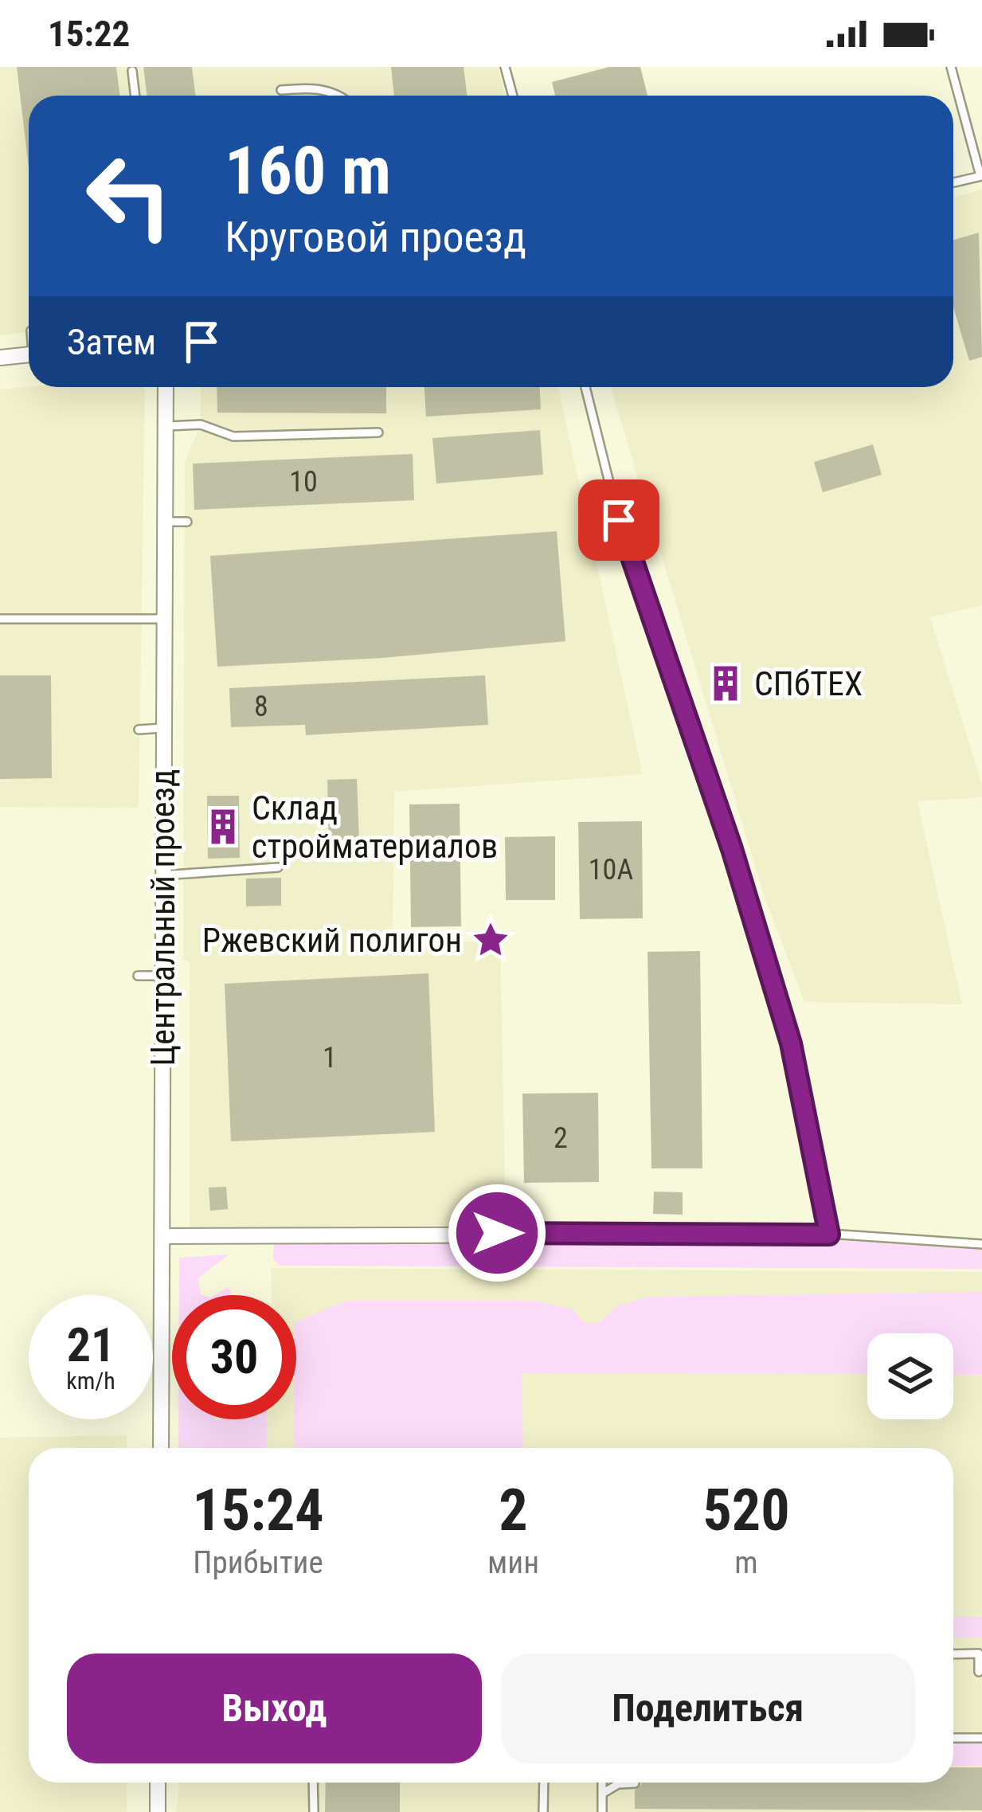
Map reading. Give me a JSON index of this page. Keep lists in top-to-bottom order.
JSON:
{
  "streets": {
    "street": ["Центральный проезд"]
  },
  "places": {
    "building": ["СПбТЕХ", "Склад стройматериалов"],
    "place": ["Ржевский полигон"]
  },
  "house_numbers": [
    "10",
    "8",
    "10А",
    "1",
    "2"
  ],
  "page": {
    "status": "15:22",
    "turn": ["160 m", "Круговой проезд"],
    "then": "Затем",
    "speed": "21 km/h",
    "limit": "30",
    "eta": [
      "15:24",
      "Прибытие",
      "2",
      "мин",
      "520",
      "m"
    ],
    "buttons": ["Выход", "Поделиться"]
  }
}
